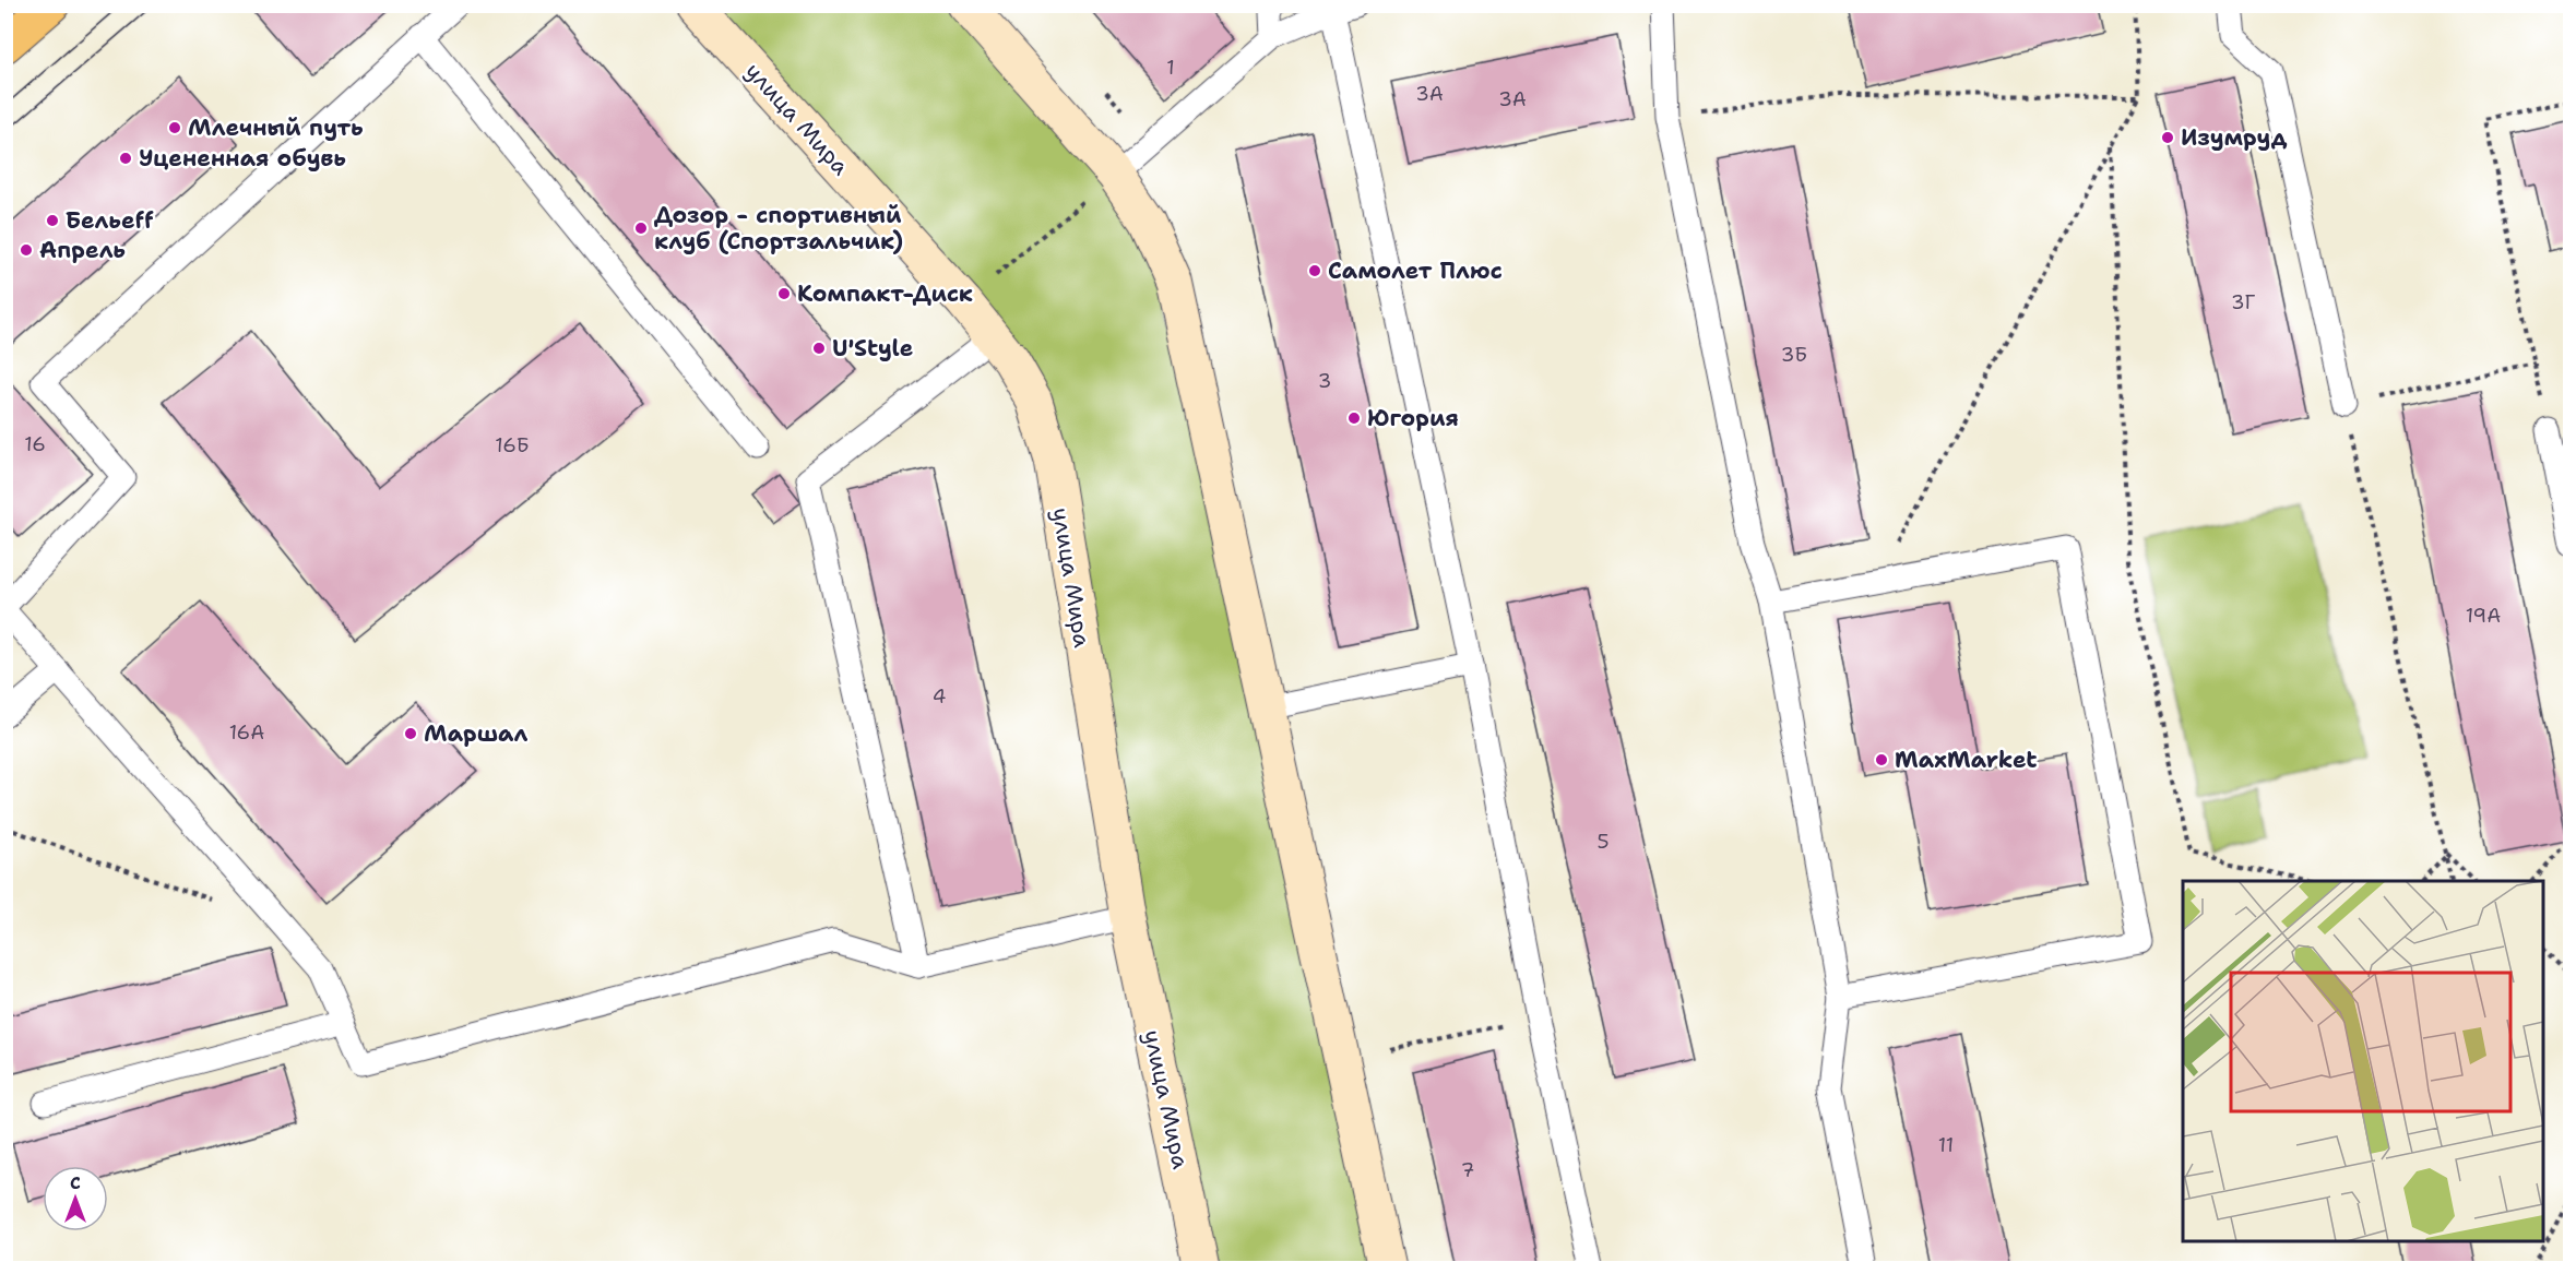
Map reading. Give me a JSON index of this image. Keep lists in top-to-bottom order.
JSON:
{
  "streets": {
    "street": ["улица Мира"]
  },
  "places": [
    "Млечный путь",
    "Изумруд",
    "Уцененная обувь",
    "Бельеff",
    "Дозор - спортивный клуб (Спортзальчик)",
    "Апрель",
    "Самолет Плюс",
    "Компакт-Диск",
    "U'Style",
    "Югория",
    "Маршал",
    "MaxMarket"
  ],
  "house_numbers": [
    "1",
    "3А",
    "3А",
    "3Г",
    "3Б",
    "3",
    "16",
    "16Б",
    "19А",
    "4",
    "16А",
    "5",
    "11",
    "7"
  ],
  "north": "top"
}
